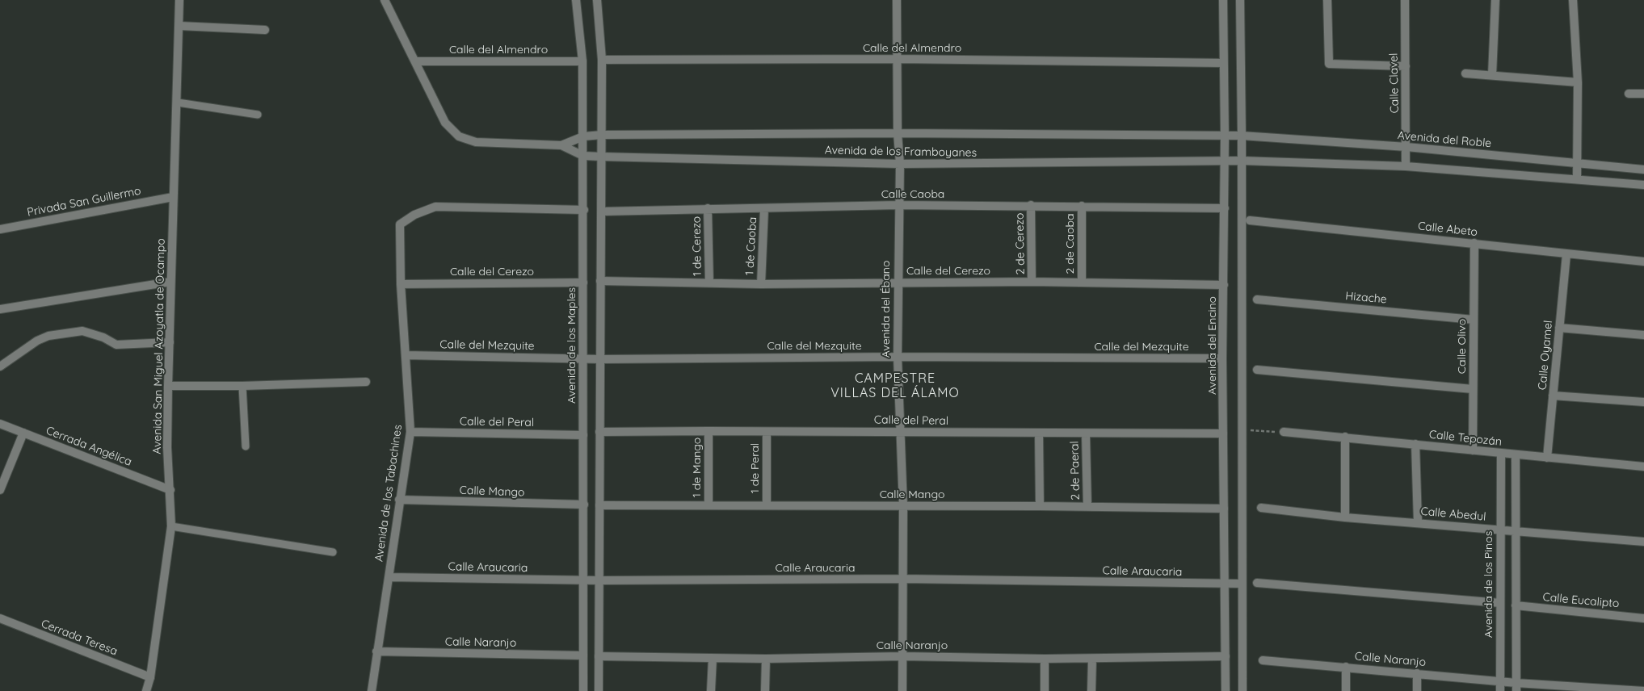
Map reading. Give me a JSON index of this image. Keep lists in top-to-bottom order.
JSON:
{
  "streets": {
    "street": [
      "Calle del Almendro",
      "Calle Clavel",
      "Avenida del Roble",
      "Avenida de los Framboyanes",
      "Calle Caoba",
      "Privada San Guillermo",
      "Calle Abeto",
      "2 de Cerezo",
      "2 de Caoba",
      "1 de Cerezo",
      "1 de Caoba",
      "Calle del Cerezo",
      "Hizache",
      "Avenida del Ébano",
      "Calle del Mezquite",
      "Avenida de los Maples",
      "Avenida del Encino",
      "Avenida San Miguel Azoyatla de Ocampo",
      "Calle Olivo",
      "Calle Oyamel",
      "Calle del Peral",
      "Calle Tepozán",
      "Cerrada Angélica",
      "1 de Mango",
      "1 de Peral",
      "2 de Paeral",
      "Calle Mango",
      "Avenida de los Tabachines",
      "Calle Abedul",
      "Calle Araucaria",
      "Avenida de los Pinos",
      "Calle Eucalipto",
      "Cerrada Teresa",
      "Calle Naranjo"
    ]
  },
  "crossings": [
    ["Calle del Almendro", "Avenida de los Framboyanes"],
    ["Calle del Almendro", "Avenida del Ébano"],
    ["Calle del Almendro", "Avenida de los Maples"],
    ["Calle del Almendro", "Avenida del Encino"],
    ["Calle Clavel", "Avenida del Roble"],
    ["Avenida del Roble", "Avenida de los Framboyanes"],
    ["Avenida de los Framboyanes", "Avenida del Ébano"],
    ["Avenida de los Framboyanes", "Avenida de los Maples"],
    ["Avenida de los Framboyanes", "Avenida del Encino"],
    ["Calle Caoba", "2 de Cerezo"],
    ["Calle Caoba", "2 de Caoba"],
    ["Calle Caoba", "1 de Cerezo"],
    ["Calle Caoba", "1 de Caoba"],
    ["Calle Caoba", "Avenida del Ébano"],
    ["Calle Caoba", "Avenida del Encino"],
    ["Privada San Guillermo", "Avenida San Miguel Azoyatla de Ocampo"],
    ["Calle Abeto", "Calle Olivo"],
    ["Calle Abeto", "Calle Oyamel"],
    ["2 de Cerezo", "Calle del Cerezo"],
    ["2 de Caoba", "Calle del Cerezo"],
    ["1 de Cerezo", "Calle del Cerezo"],
    ["1 de Caoba", "Calle del Cerezo"],
    ["Calle del Cerezo", "Avenida del Ébano"],
    ["Calle del Cerezo", "Avenida de los Maples"],
    ["Calle del Cerezo", "Avenida del Encino"],
    ["Calle del Cerezo", "Avenida de los Tabachines"],
    ["Hizache", "Calle Olivo"],
    ["Avenida del Ébano", "Calle del Mezquite"],
    ["Avenida del Ébano", "Calle del Peral"],
    ["Avenida del Ébano", "Calle Mango"],
    ["Avenida del Ébano", "Calle Araucaria"],
    ["Avenida del Ébano", "Calle Naranjo"],
    ["Calle del Mezquite", "Avenida de los Maples"],
    ["Calle del Mezquite", "Avenida del Encino"],
    ["Calle del Mezquite", "Avenida de los Tabachines"],
    ["Avenida de los Maples", "Calle del Peral"],
    ["Avenida de los Maples", "Calle Mango"],
    ["Avenida de los Maples", "Avenida de los Tabachines"],
    ["Avenida de los Maples", "Calle Araucaria"],
    ["Avenida de los Maples", "Calle Naranjo"],
    ["Avenida del Encino", "Calle del Peral"],
    ["Avenida del Encino", "Calle Mango"],
    ["Avenida del Encino", "Calle Araucaria"],
    ["Avenida del Encino", "Calle Naranjo"],
    ["Avenida San Miguel Azoyatla de Ocampo", "Cerrada Angélica"],
    ["Avenida San Miguel Azoyatla de Ocampo", "Cerrada Teresa"],
    ["Calle Olivo", "Calle Tepozán"],
    ["Calle Oyamel", "Calle Tepozán"],
    ["Calle del Peral", "1 de Mango"],
    ["Calle del Peral", "1 de Peral"],
    ["Calle del Peral", "2 de Paeral"],
    ["Calle del Peral", "Avenida de los Tabachines"],
    ["Calle Tepozán", "Avenida de los Pinos"],
    ["1 de Mango", "Calle Mango"],
    ["1 de Peral", "Calle Mango"],
    ["2 de Paeral", "Calle Mango"],
    ["Calle Mango", "Avenida de los Tabachines"],
    ["Avenida de los Tabachines", "Calle Araucaria"],
    ["Avenida de los Tabachines", "Calle Naranjo"],
    ["Calle Abedul", "Avenida de los Pinos"],
    ["Avenida de los Pinos", "Calle Naranjo"]
  ],
  "districts": ["CAMPESTRE VILLAS DEL ÁLAMO"]
}
